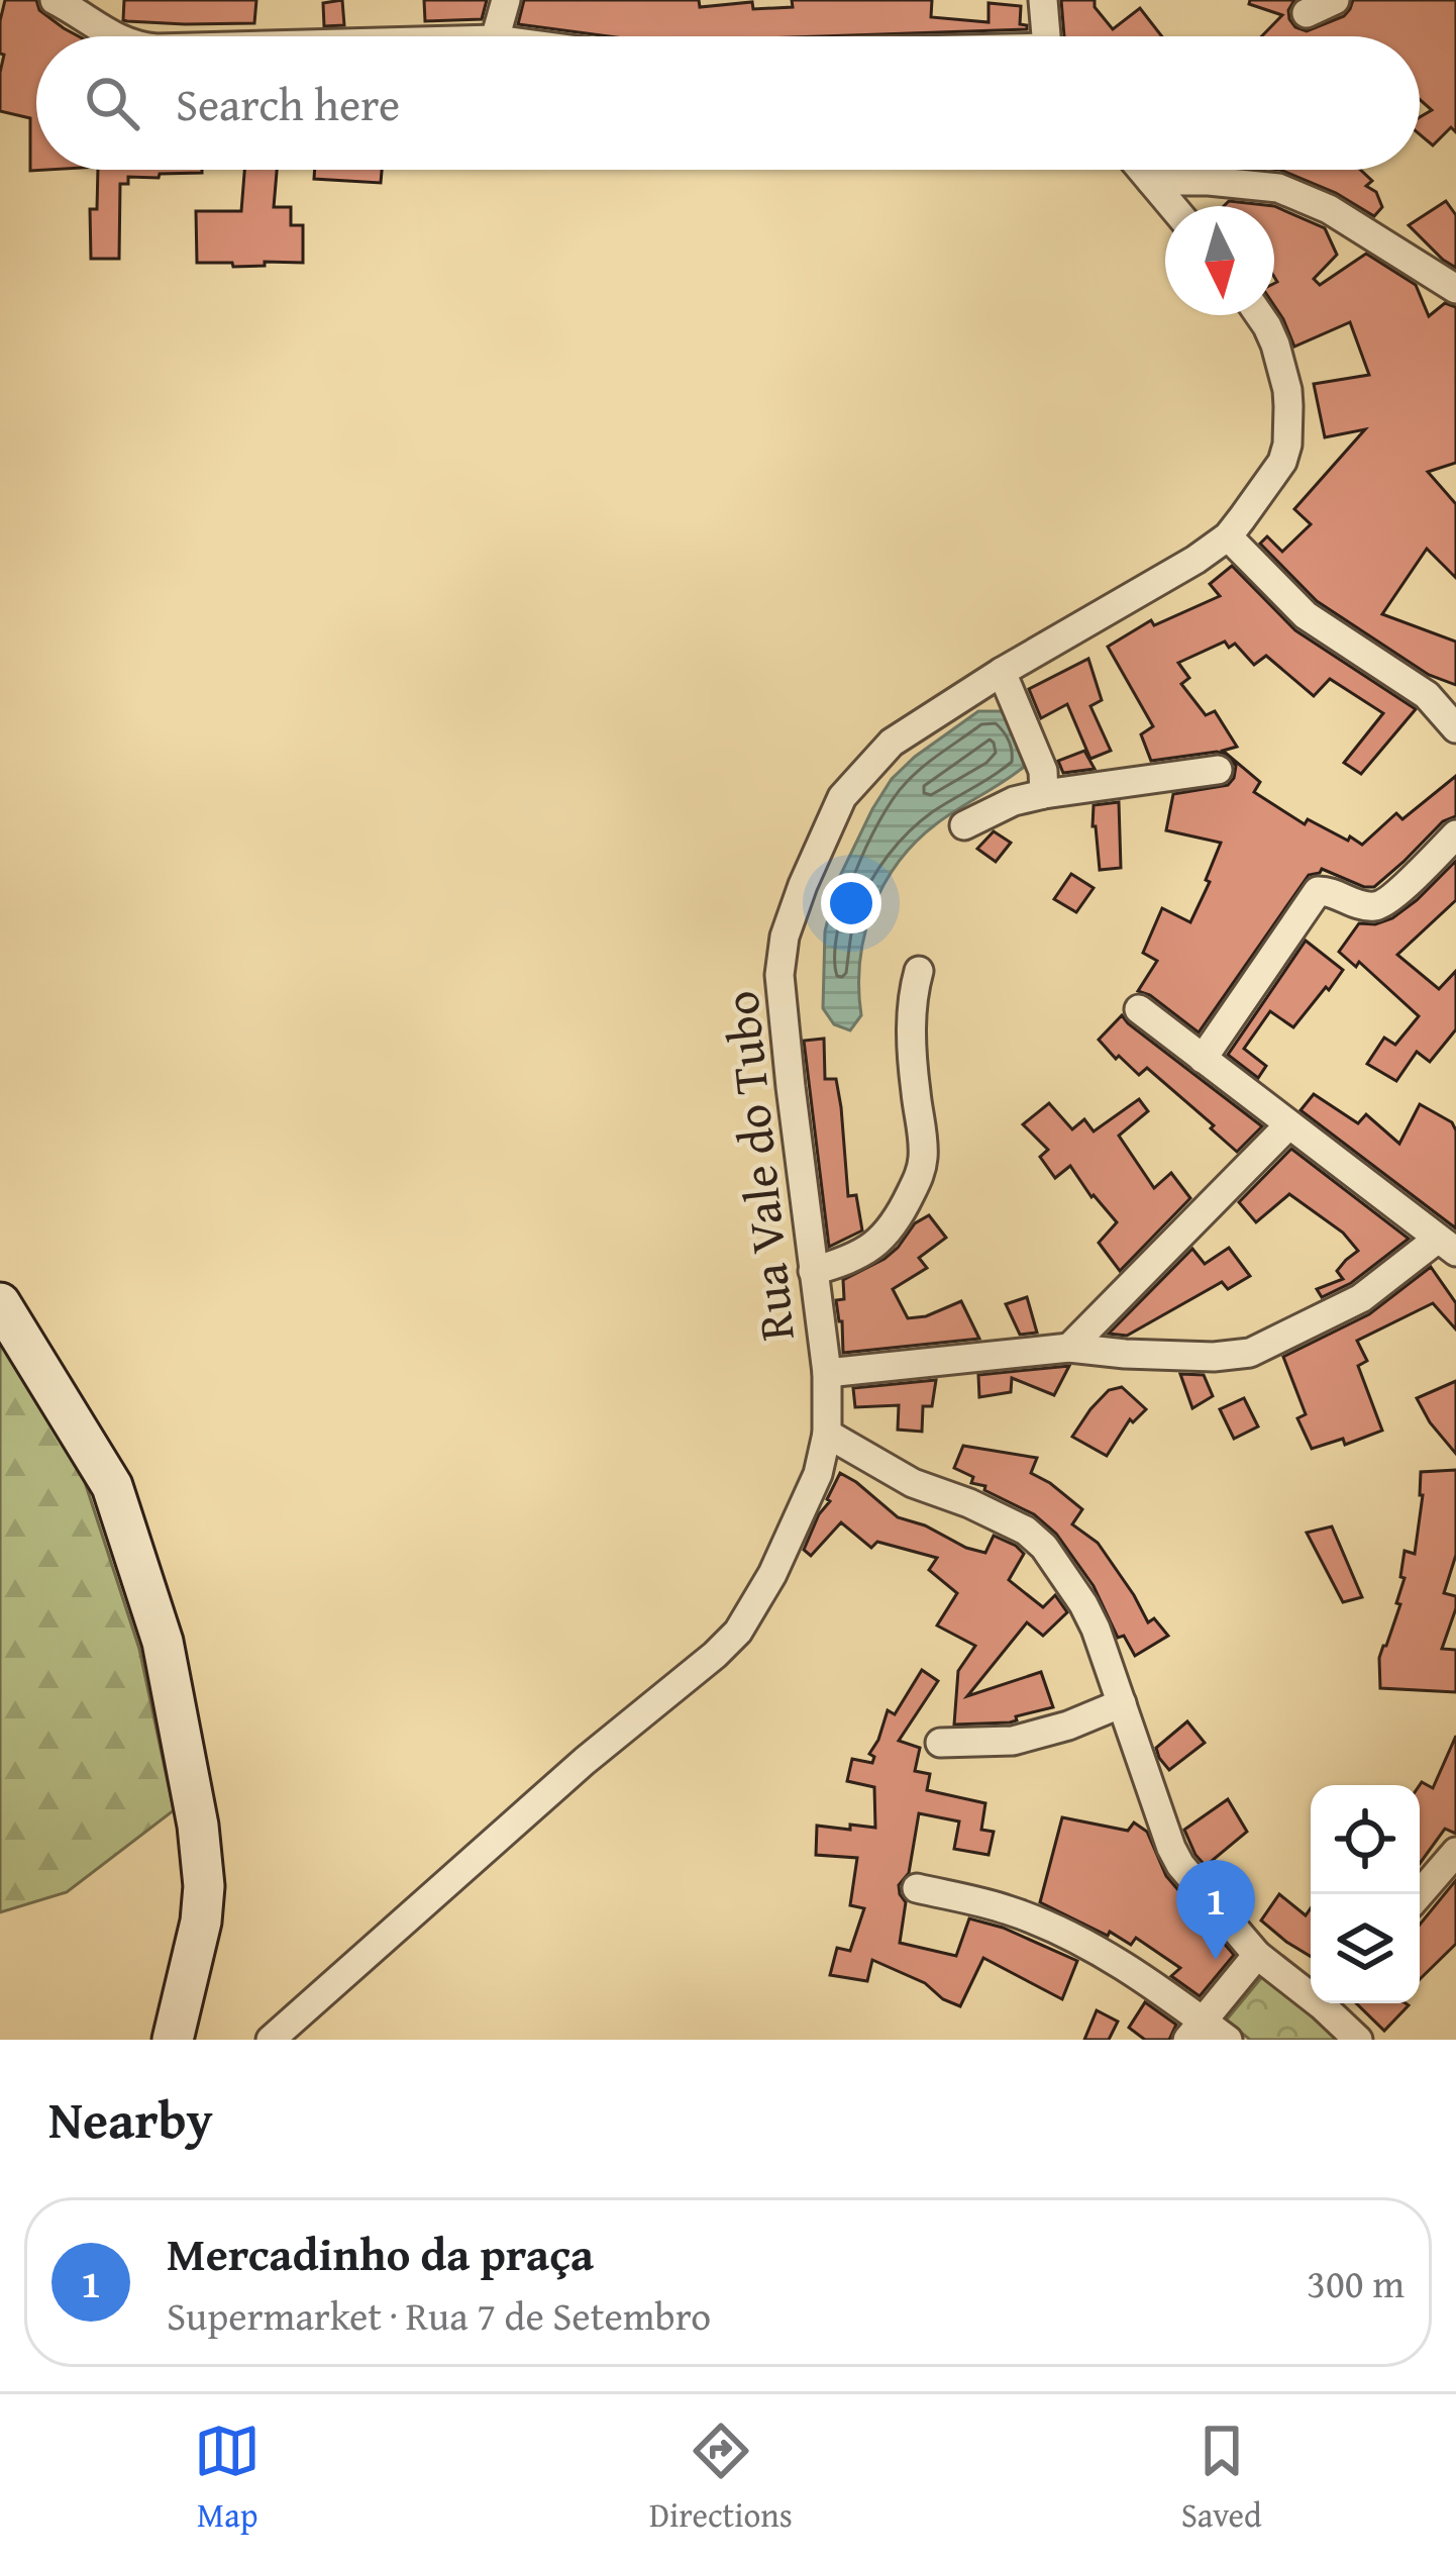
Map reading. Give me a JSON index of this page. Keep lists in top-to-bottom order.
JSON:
{
  "streets": {
    "street": ["Rua Vale do Tubo"]
  },
  "north": "bottom",
  "page": {
    "search": "Search here",
    "pins": "1",
    "heading": "Nearby",
    "list": [
      {
        "mark": "1",
        "name": "Mercadinho da praça",
        "note": "Supermarket · Rua 7 de Setembro",
        "value": "300 m"
      }
    ],
    "nav": ["Map", "Directions", "Saved"]
  }
}
